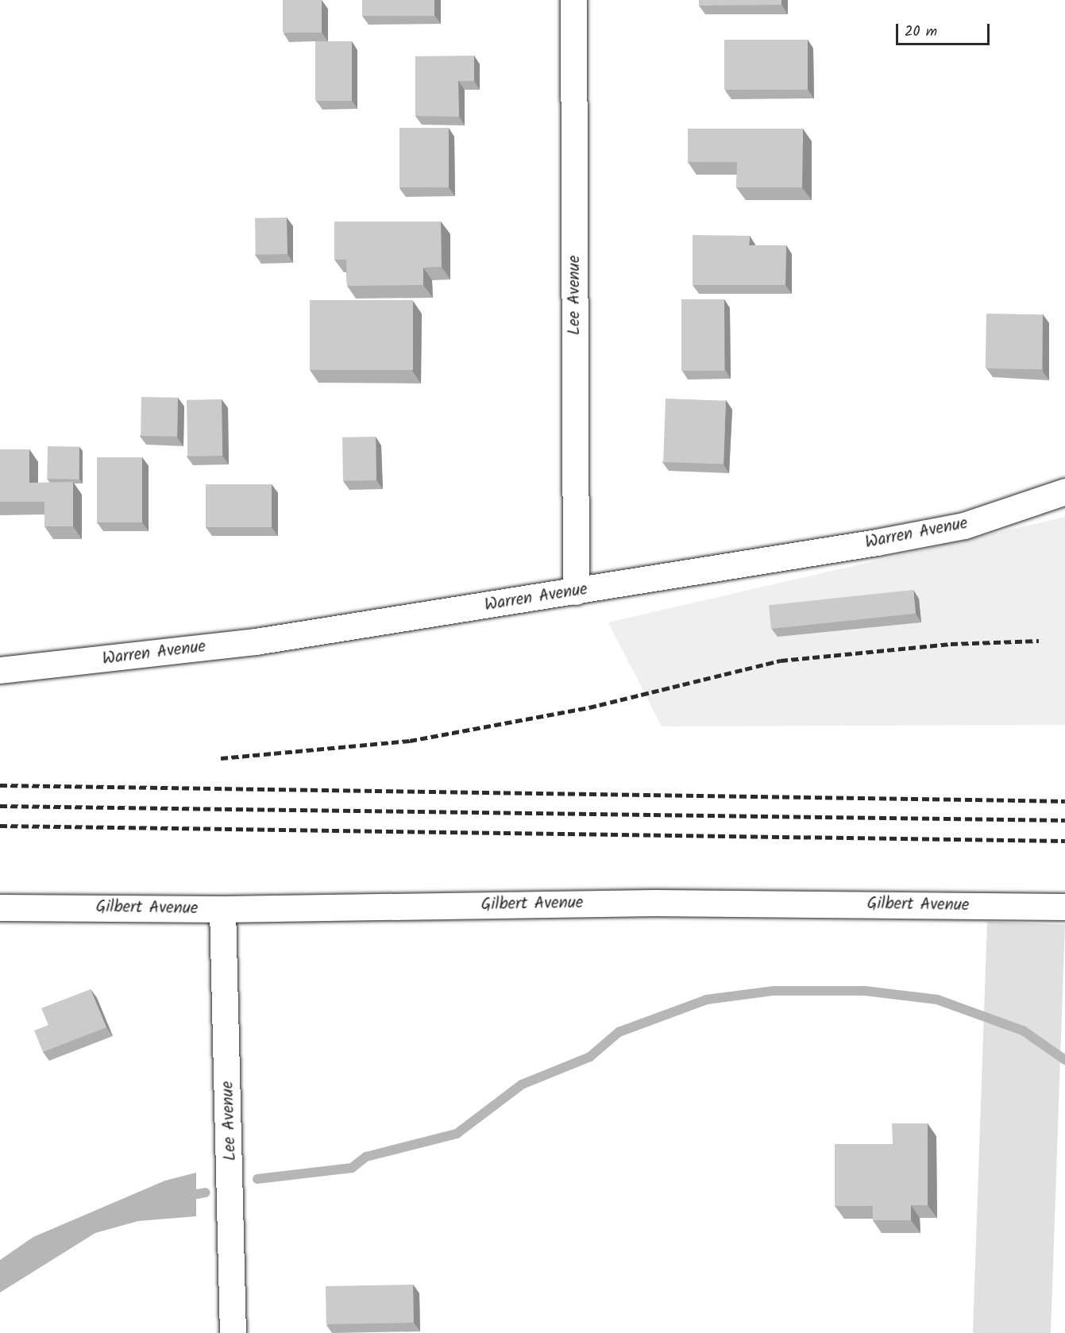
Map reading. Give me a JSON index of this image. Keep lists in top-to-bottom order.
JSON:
{
  "streets": {
    "street": ["Lee Avenue", "Warren Avenue", "Gilbert Avenue"]
  },
  "crossings": [
    ["Lee Avenue", "Warren Avenue"],
    ["Lee Avenue", "Gilbert Avenue"]
  ],
  "scale_bar": "20 m"
}
